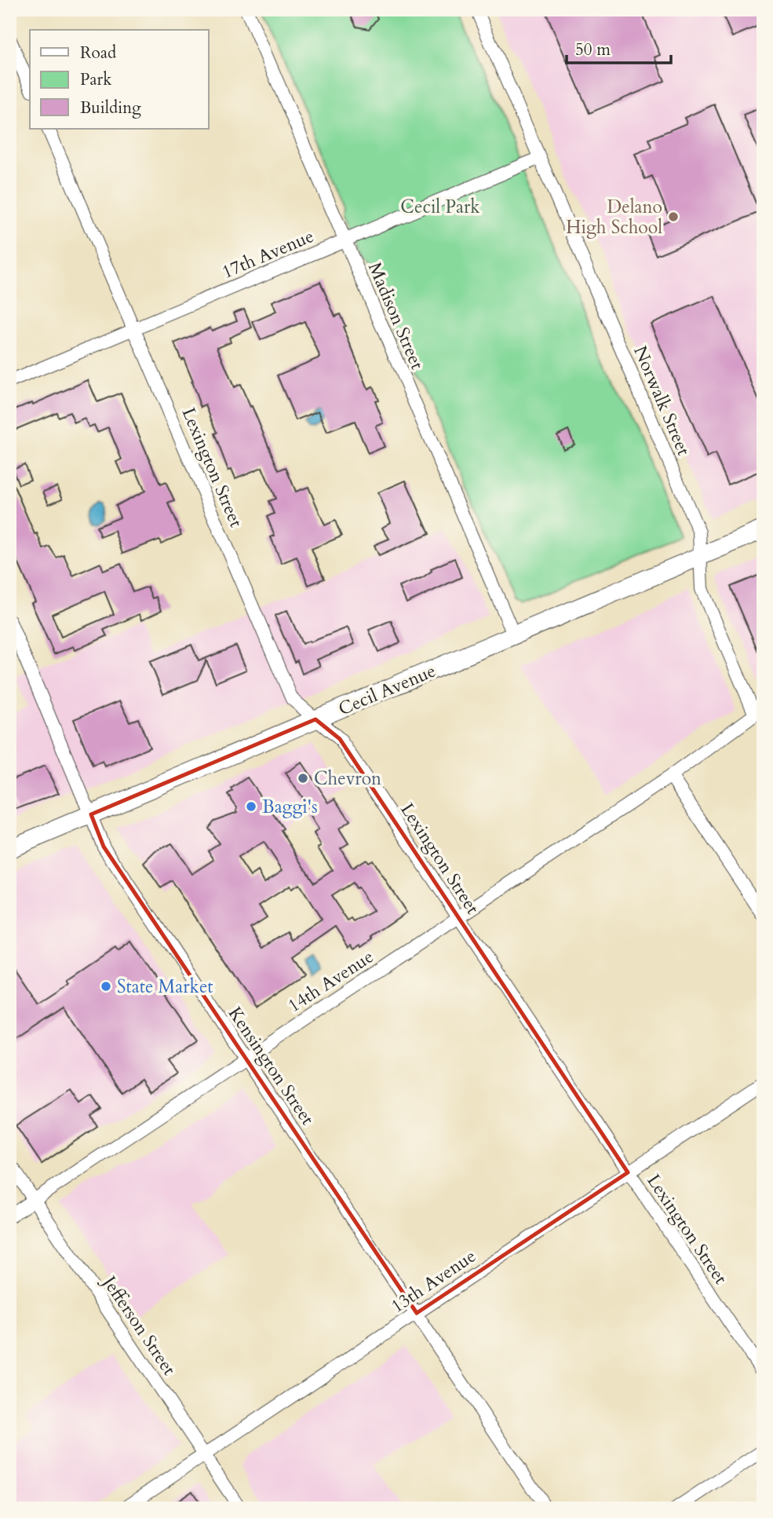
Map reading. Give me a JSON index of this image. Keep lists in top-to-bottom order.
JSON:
{
  "streets": {
    "main road": ["Cecil Avenue"],
    "street": [
      "17th Avenue",
      "Madison Street",
      "Norwalk Street",
      "Lexington Street",
      "14th Avenue",
      "Kensington Street",
      "13th Avenue",
      "Jefferson Street"
    ]
  },
  "crossings": [
    ["17th Avenue", "Madison Street"],
    ["17th Avenue", "Norwalk Street"],
    ["17th Avenue", "Lexington Street"],
    ["Madison Street", "Cecil Avenue"],
    ["Norwalk Street", "Cecil Avenue"],
    ["Norwalk Street", "14th Avenue"],
    ["Lexington Street", "Cecil Avenue"],
    ["Lexington Street", "14th Avenue"],
    ["Lexington Street", "13th Avenue"],
    ["Cecil Avenue", "Kensington Street"],
    ["14th Avenue", "Kensington Street"],
    ["14th Avenue", "Jefferson Street"],
    ["Kensington Street", "13th Avenue"],
    ["13th Avenue", "Jefferson Street"]
  ],
  "parks": ["Cecil Park"],
  "places": [
    "Delano High School",
    "Chevron",
    "Baggi's",
    "State Market"
  ],
  "legend": ["Road", "Park", "Building"],
  "scale_bar": "50 m"
}
